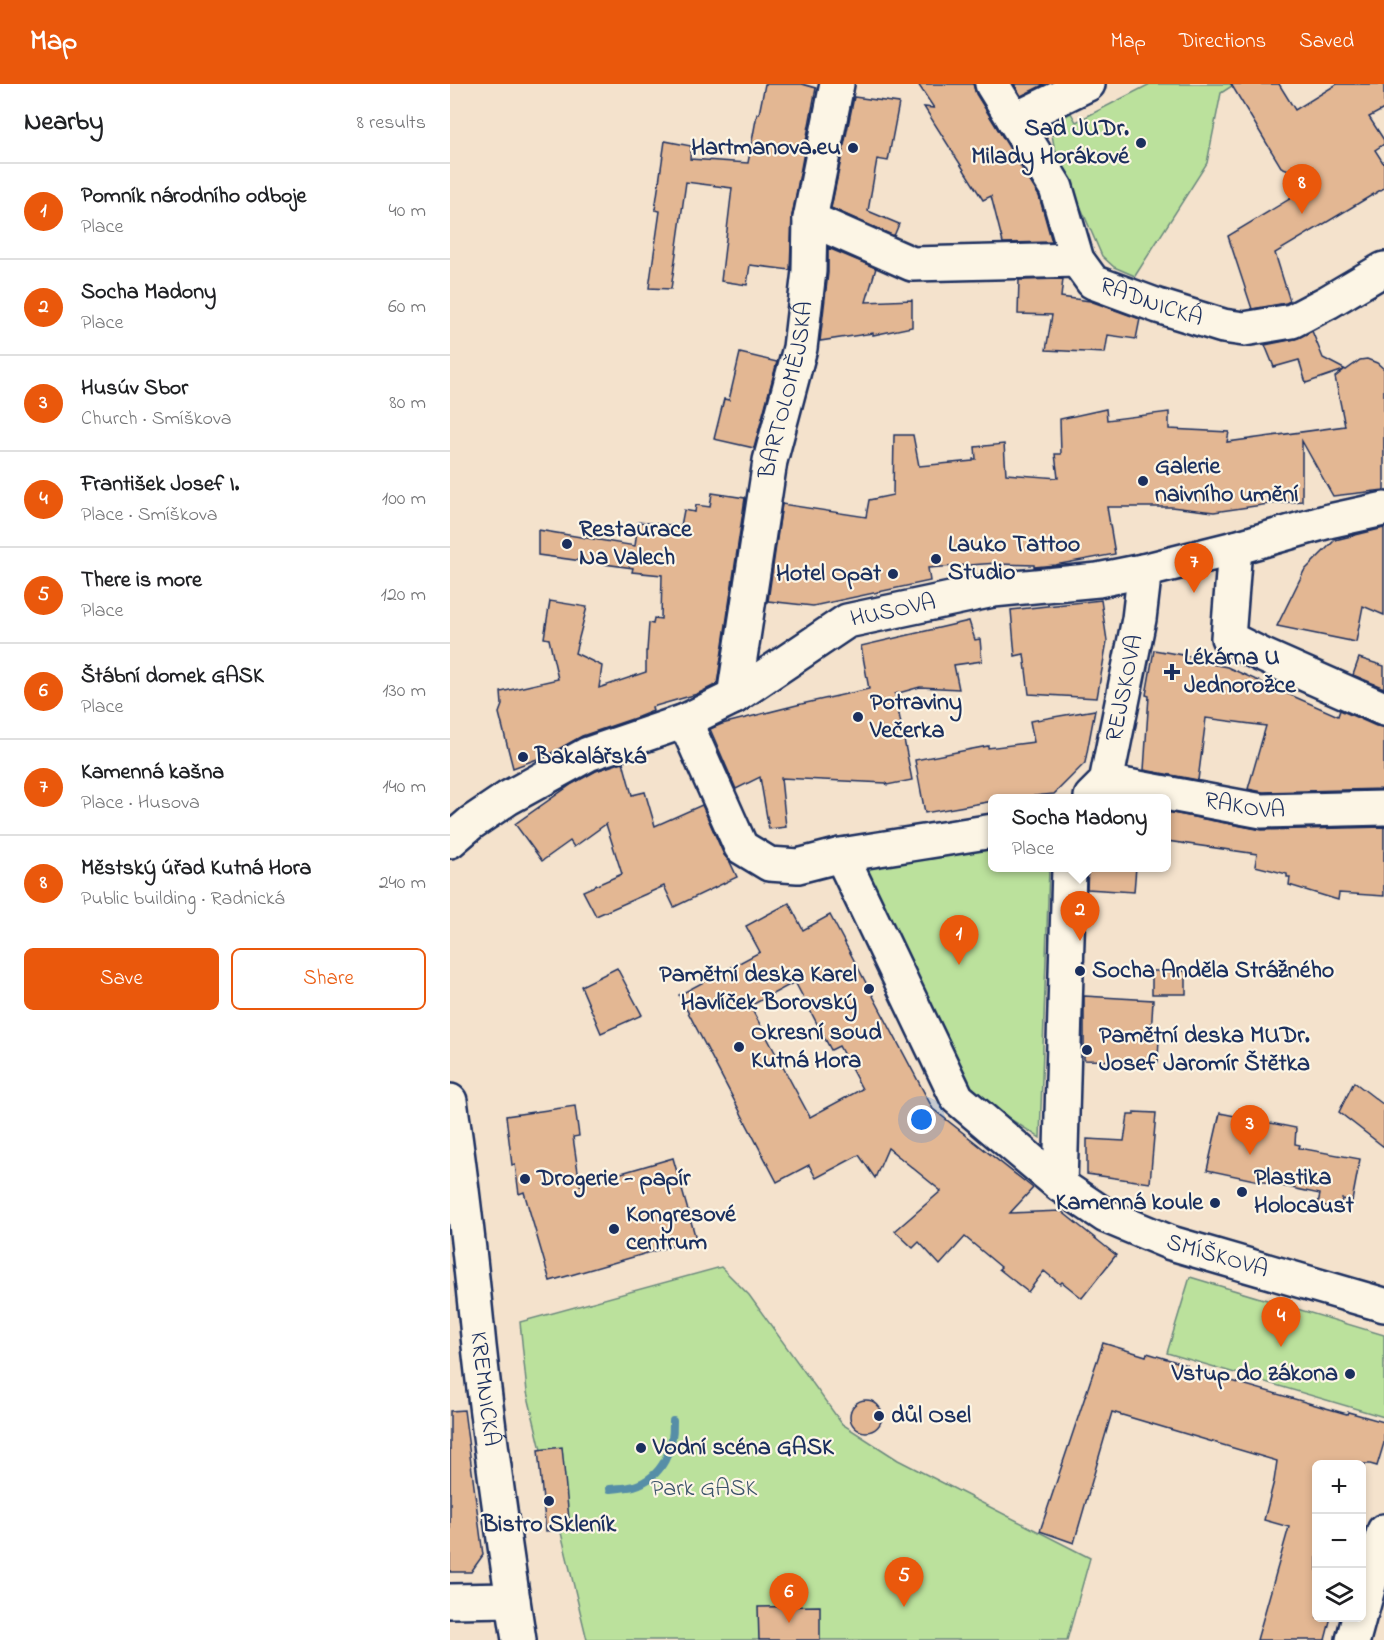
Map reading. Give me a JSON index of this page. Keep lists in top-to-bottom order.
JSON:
{
  "streets": {
    "street": [
      "RADNICKÁ",
      "BARTOLOMĚJSKÁ",
      "HUSOVA",
      "REJSKOVA",
      "RAKOVA",
      "SMÍŠKOVA",
      "KREMNICKÁ"
    ]
  },
  "crossings": [
    ["BARTOLOMĚJSKÁ", "HUSOVA"],
    ["HUSOVA", "REJSKOVA"],
    ["REJSKOVA", "RAKOVA"]
  ],
  "parks": ["Park GASK"],
  "places": {
    "other": [
      "Sad JUDr. Milady Horákové",
      "Hartmanova.eu",
      "Galerie naivního umění",
      "Restaurace Na Valech",
      "Lauko Tattoo Studio",
      "Hotel Opat",
      "Potraviny Večerka",
      "Bakalářská",
      "Socha Anděla Strážného",
      "Pamětní deska Karel Havlíček Borovský",
      "Okresní soud Kutná Hora",
      "Pamětní deska MUDr. Josef Jaromír Štětka",
      "Drogerie - papír",
      "Plastika Holocaust",
      "Kamenná koule",
      "Kongresové centrum",
      "Vstup do zákona",
      "důl Osel",
      "Vodní scéna GASK",
      "Bistro Skleník"
    ],
    "health": ["Lékárna U Jednorožce"]
  },
  "page": {
    "header": "Map",
    "nav": ["Map", "Directions", "Saved"],
    "heading": ["Nearby", "8 results"],
    "list": [
      {
        "mark": "1",
        "name": "Pomník národního odboje",
        "note": "Place",
        "value": "40 m"
      },
      {
        "mark": "2",
        "name": "Socha Madony",
        "note": "Place",
        "value": "60 m"
      },
      {
        "mark": "3",
        "name": "Husúv Sbor",
        "note": "Church · Smíškova",
        "value": "80 m"
      },
      {
        "mark": "4",
        "name": "František Josef I.",
        "note": "Place · Smíškova",
        "value": "100 m"
      },
      {
        "mark": "5",
        "name": "There is more",
        "note": "Place",
        "value": "120 m"
      },
      {
        "mark": "6",
        "name": "Štábní domek GASK",
        "note": "Place",
        "value": "130 m"
      },
      {
        "mark": "7",
        "name": "Kamenná kašna",
        "note": "Place · Husova",
        "value": "140 m"
      },
      {
        "mark": "8",
        "name": "Městský úřad Kutná Hora",
        "note": "Public building · Radnická",
        "value": "240 m"
      }
    ],
    "pins": [
      "8",
      "7",
      "2",
      "1",
      "3",
      "4",
      "5",
      "6"
    ],
    "popup": ["Socha Madony", "Place"],
    "buttons": ["Save", "Share"],
    "map_buttons": ["+", "−"]
  }
}
